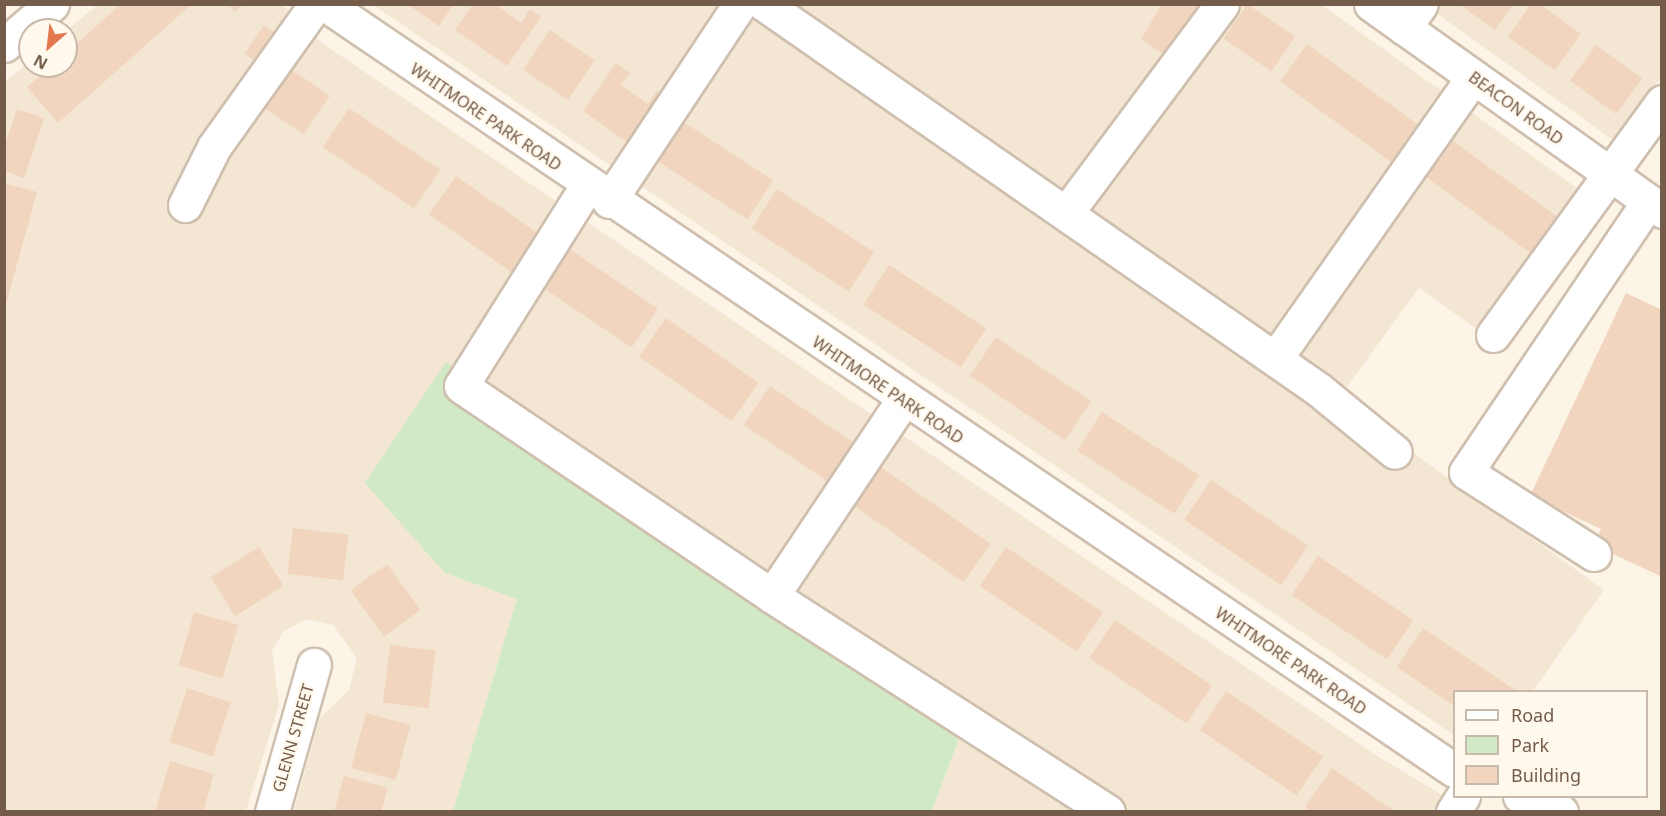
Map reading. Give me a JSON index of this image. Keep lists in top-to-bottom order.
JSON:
{
  "streets": {
    "street": ["BEACON ROAD", "WHITMORE PARK ROAD", "GLENN STREET"]
  },
  "legend": ["Road", "Park", "Building"],
  "north": "bottom left"
}
